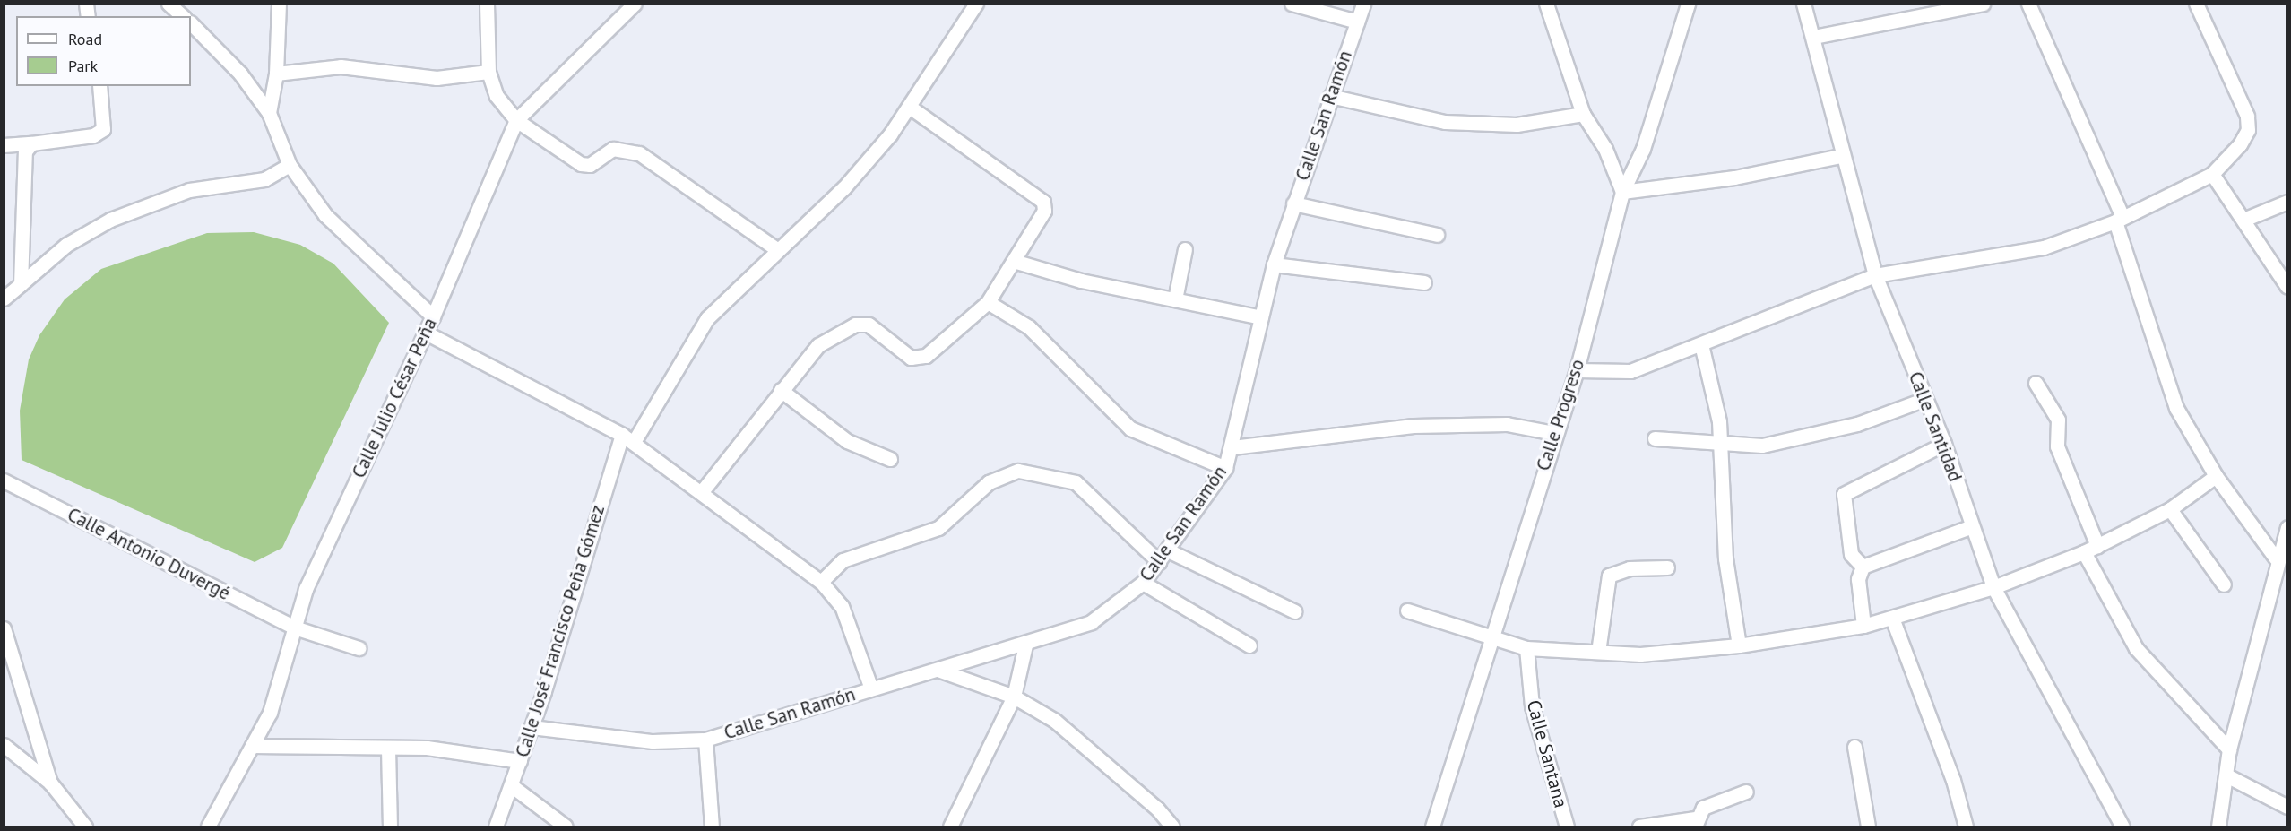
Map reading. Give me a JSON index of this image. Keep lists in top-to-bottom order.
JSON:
{
  "streets": {
    "street": [
      "Calle San Ramón",
      "Calle Julio César Peña",
      "Calle Progreso",
      "Calle Santidad",
      "Calle Antonio Duvergé",
      "Calle José Francisco Peña Gómez",
      "Calle Santana"
    ]
  },
  "crossings": [
    ["Calle San Ramón", "Calle José Francisco Peña Gómez"],
    ["Calle Julio César Peña", "Calle Antonio Duvergé"]
  ],
  "legend": ["Road", "Park"]
}
